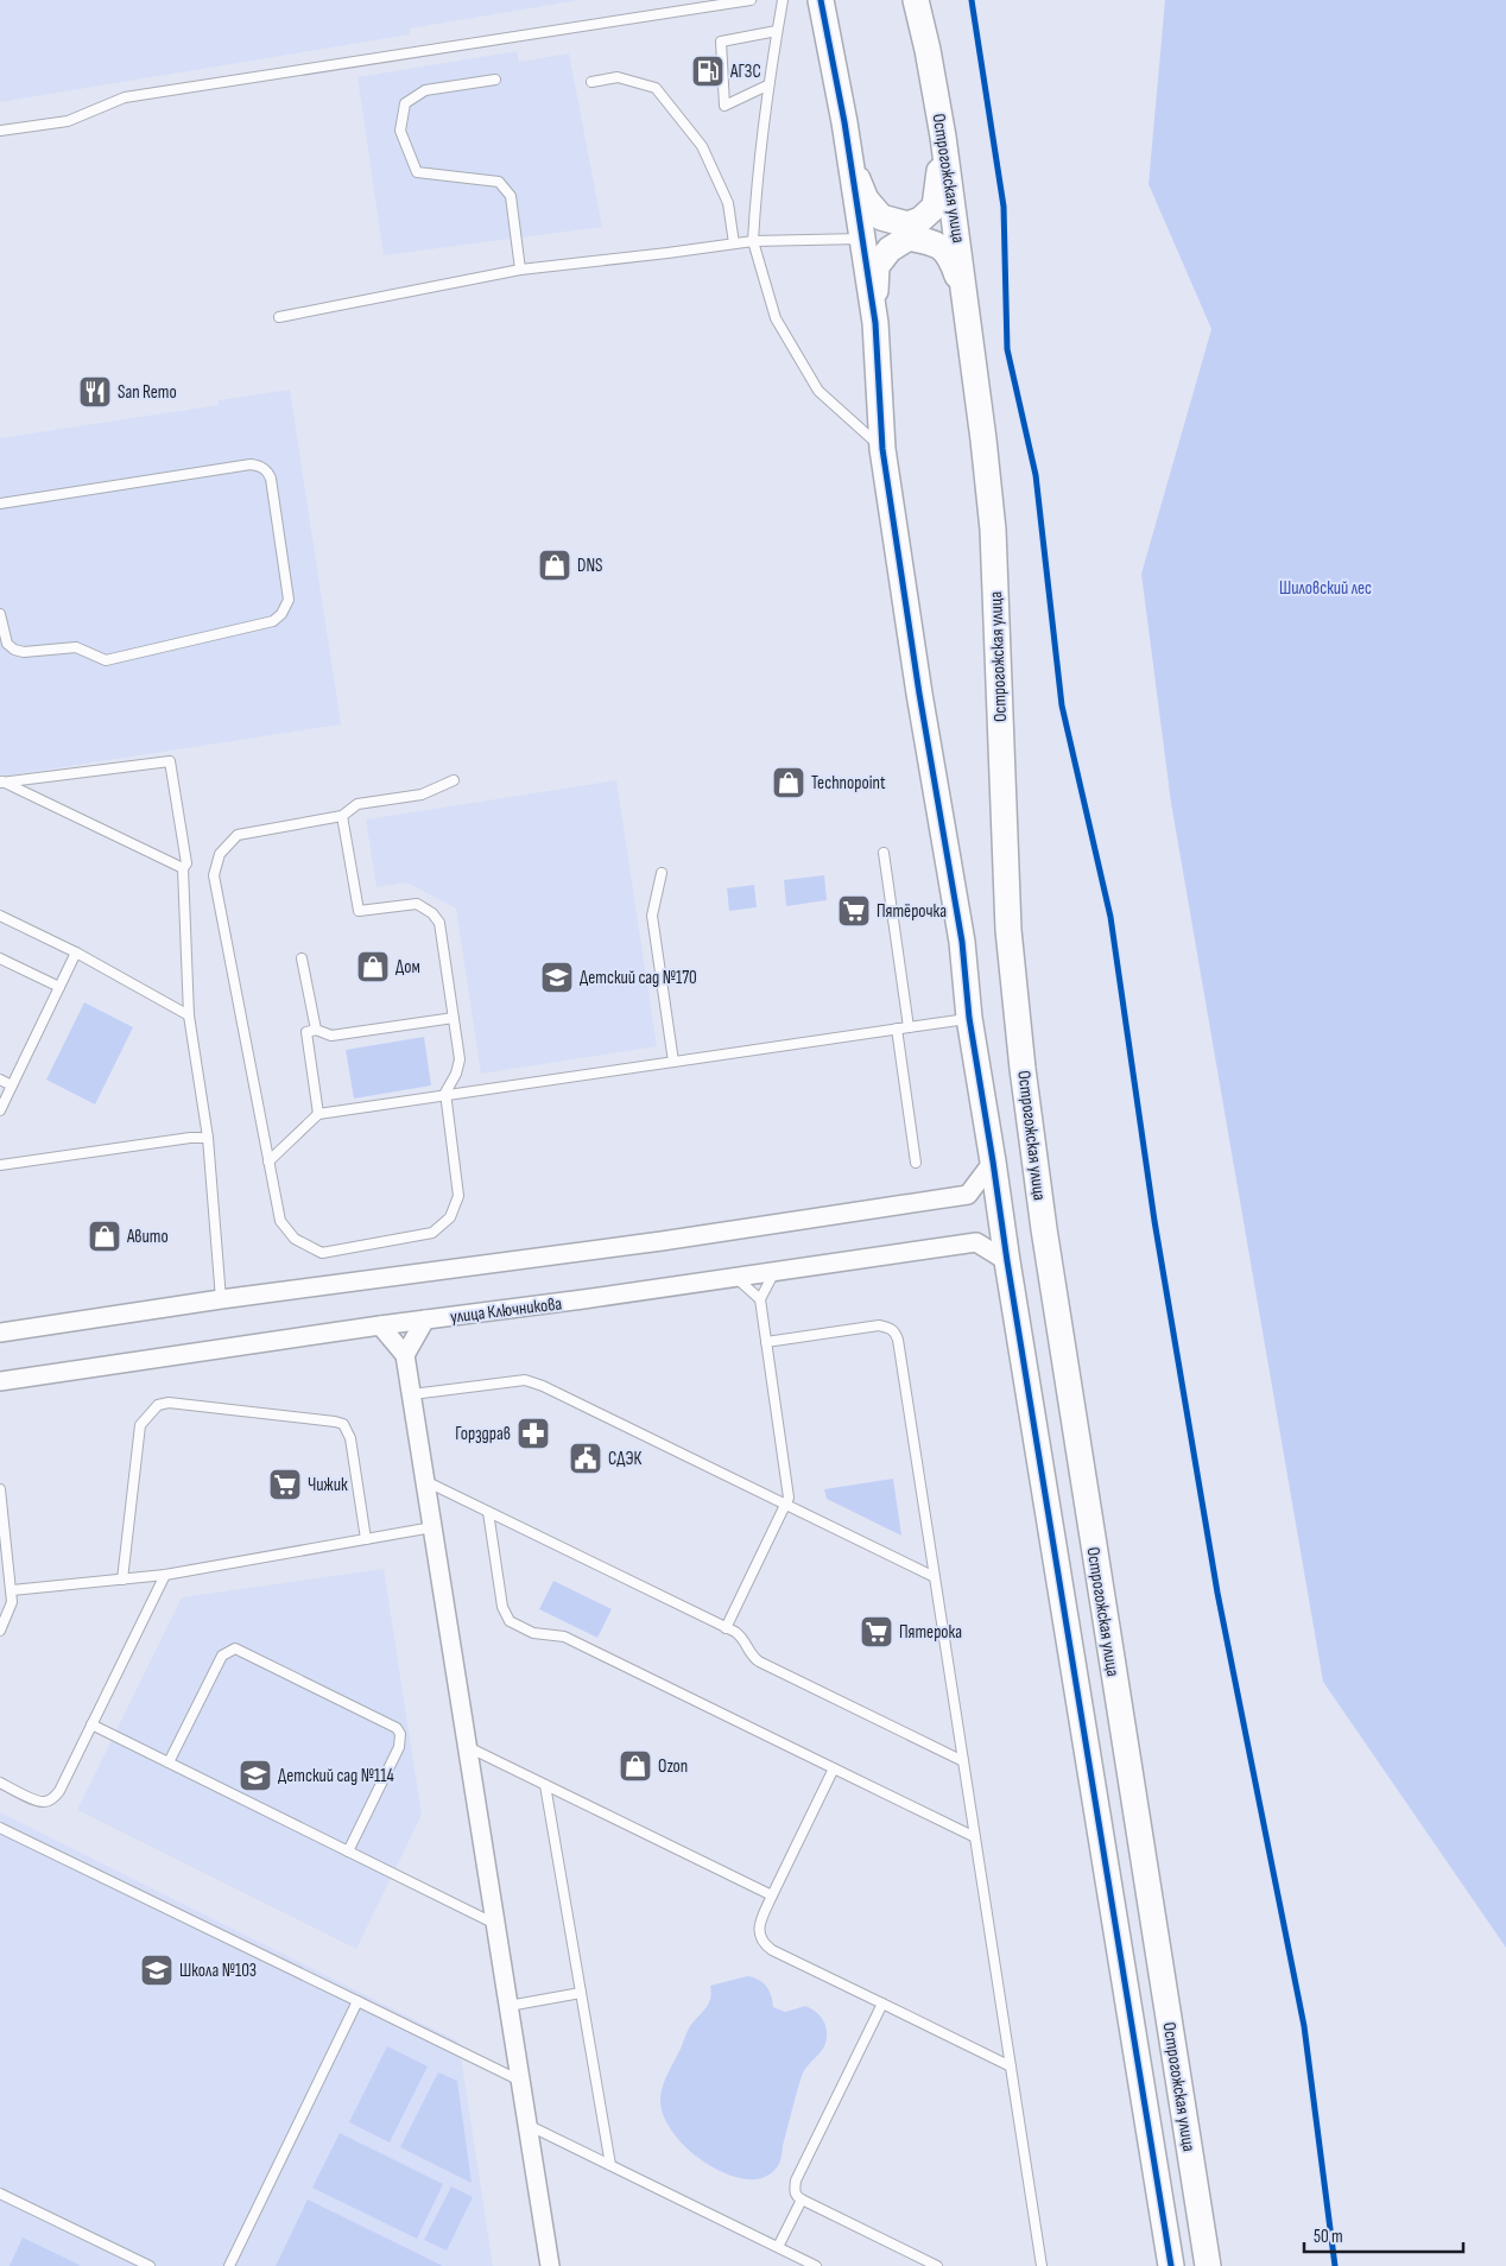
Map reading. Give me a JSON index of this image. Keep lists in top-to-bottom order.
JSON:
{
  "streets": {
    "street": ["Острогожская улица", "улица Ключникова"]
  },
  "parks": ["Шиловский лес"],
  "places": {
    "fuel station": ["АГЗС"],
    "restaurant": ["San Remo"],
    "shop": [
      "DNS",
      "Technopoint",
      "Дом",
      "Авито",
      "Ozon"
    ],
    "supermarket": ["Пятёрочка", "Чижик", "Пятерока"],
    "school or university": ["Детский сад №170", "Детский сад №114", "Школа №103"],
    "pharmacy": ["Горздрав"],
    "public building": ["СДЭК"]
  },
  "scale_bar": "50 m"
}
